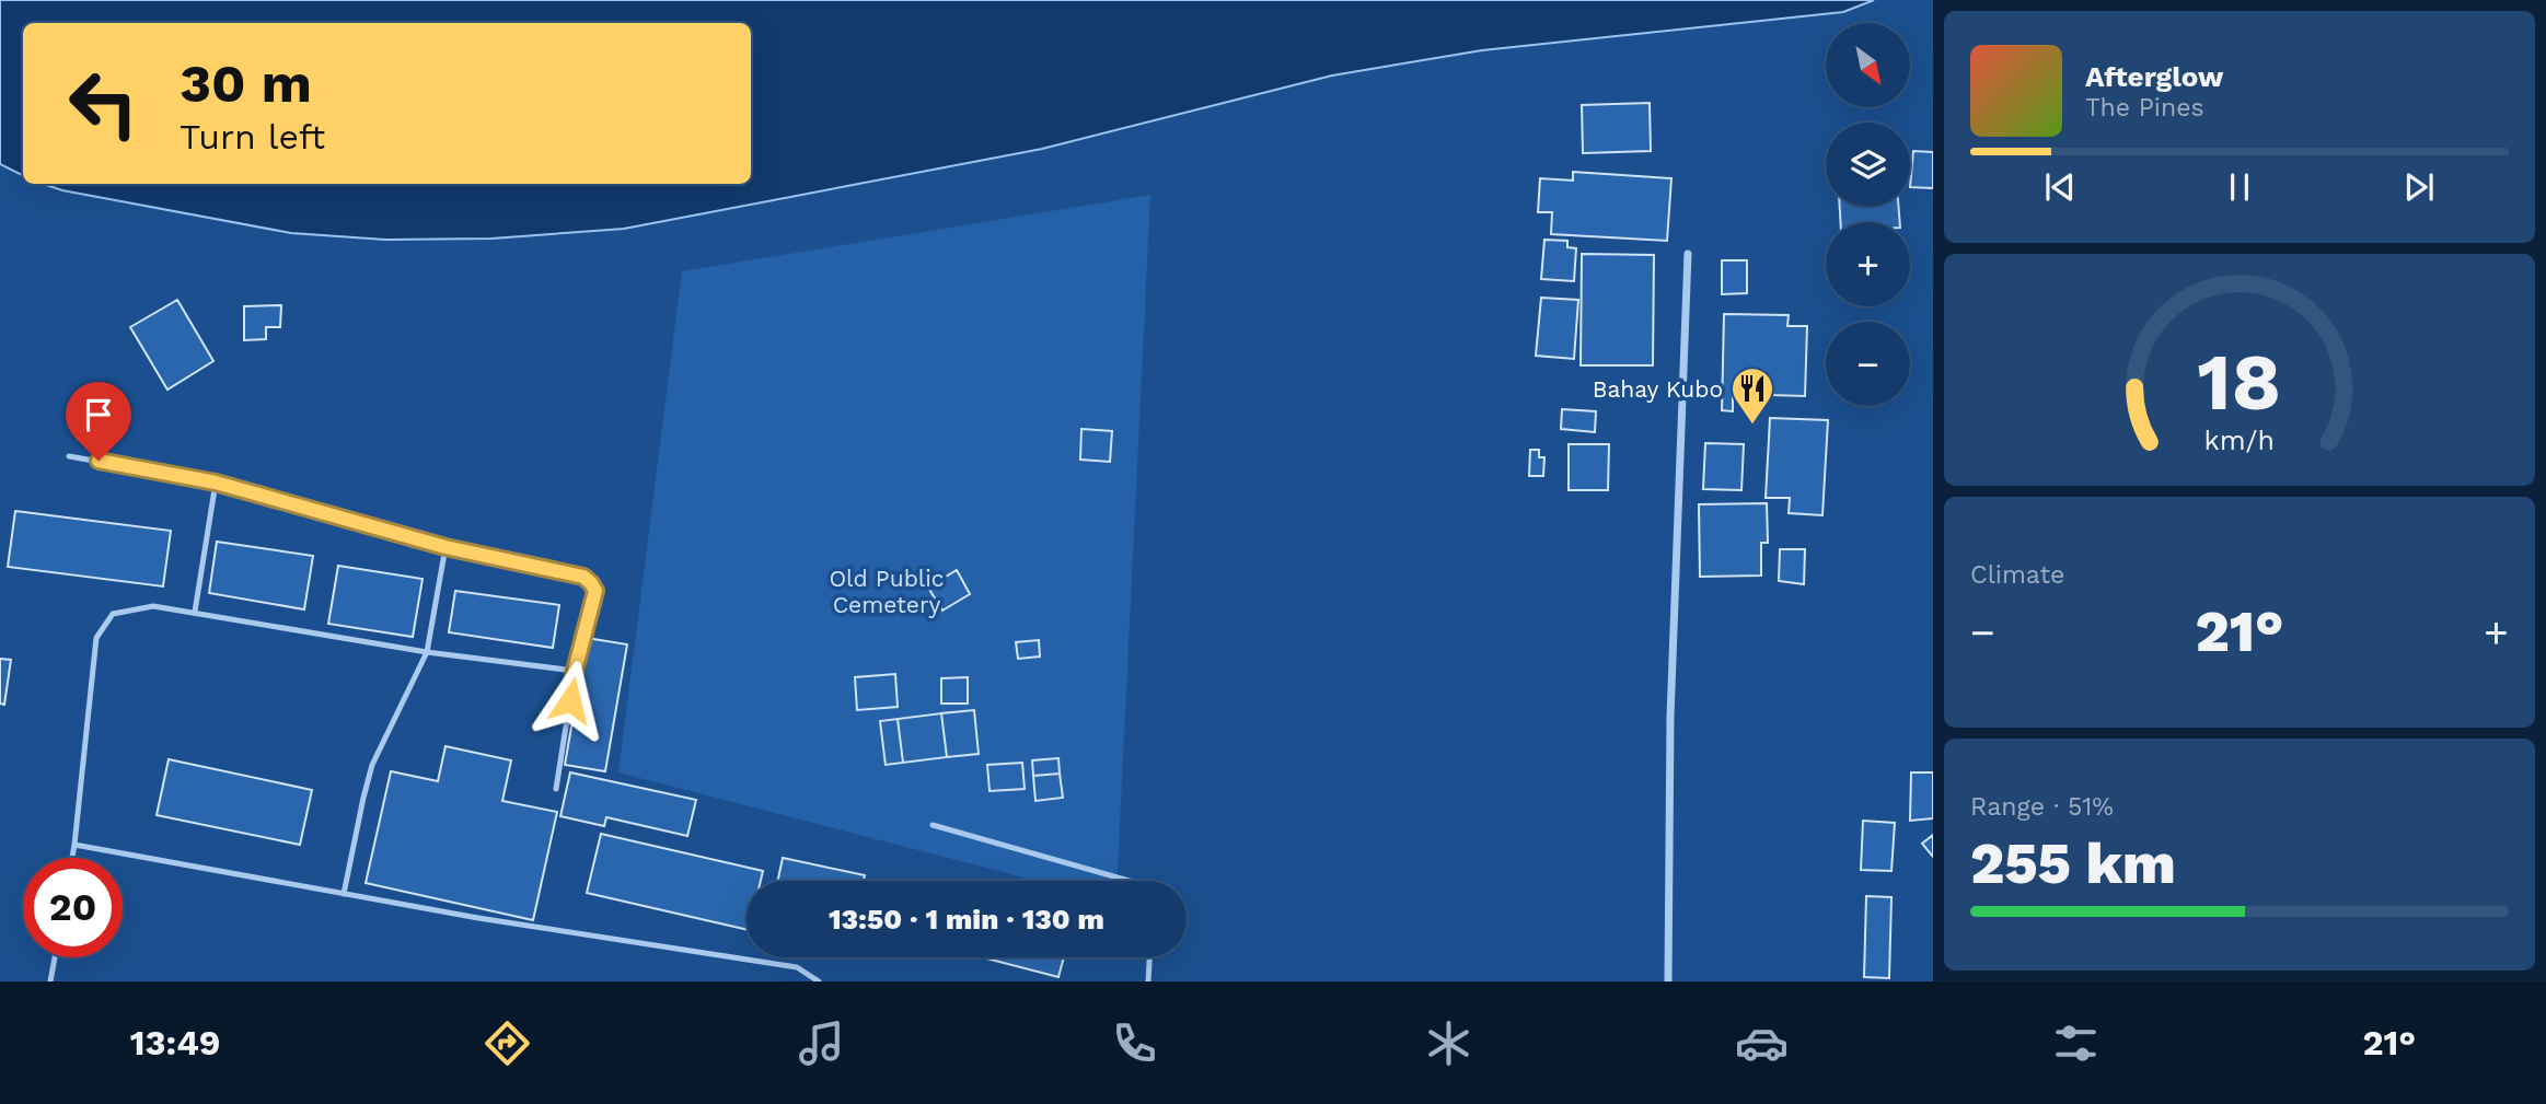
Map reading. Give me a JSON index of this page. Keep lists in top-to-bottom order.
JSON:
{
  "parks": ["Old Public Cemetery"],
  "places": {
    "restaurant": ["Bahay Kubo"]
  },
  "north": "bottom right",
  "page": {
    "map_buttons": ["+", "−"],
    "turn": ["30 m", "Turn left"],
    "song": ["Afterglow", "The Pines"],
    "tile": [
      "Climate",
      ["Range · 51%", "255 km"]
    ],
    "heat": ["−", "21°", "+"],
    "limit": "20",
    "trip": "13:50 · 1 min · 130 m",
    "tabs": ["13:49", "21°"],
    "gauge": ["18", "km/h"]
  }
}
